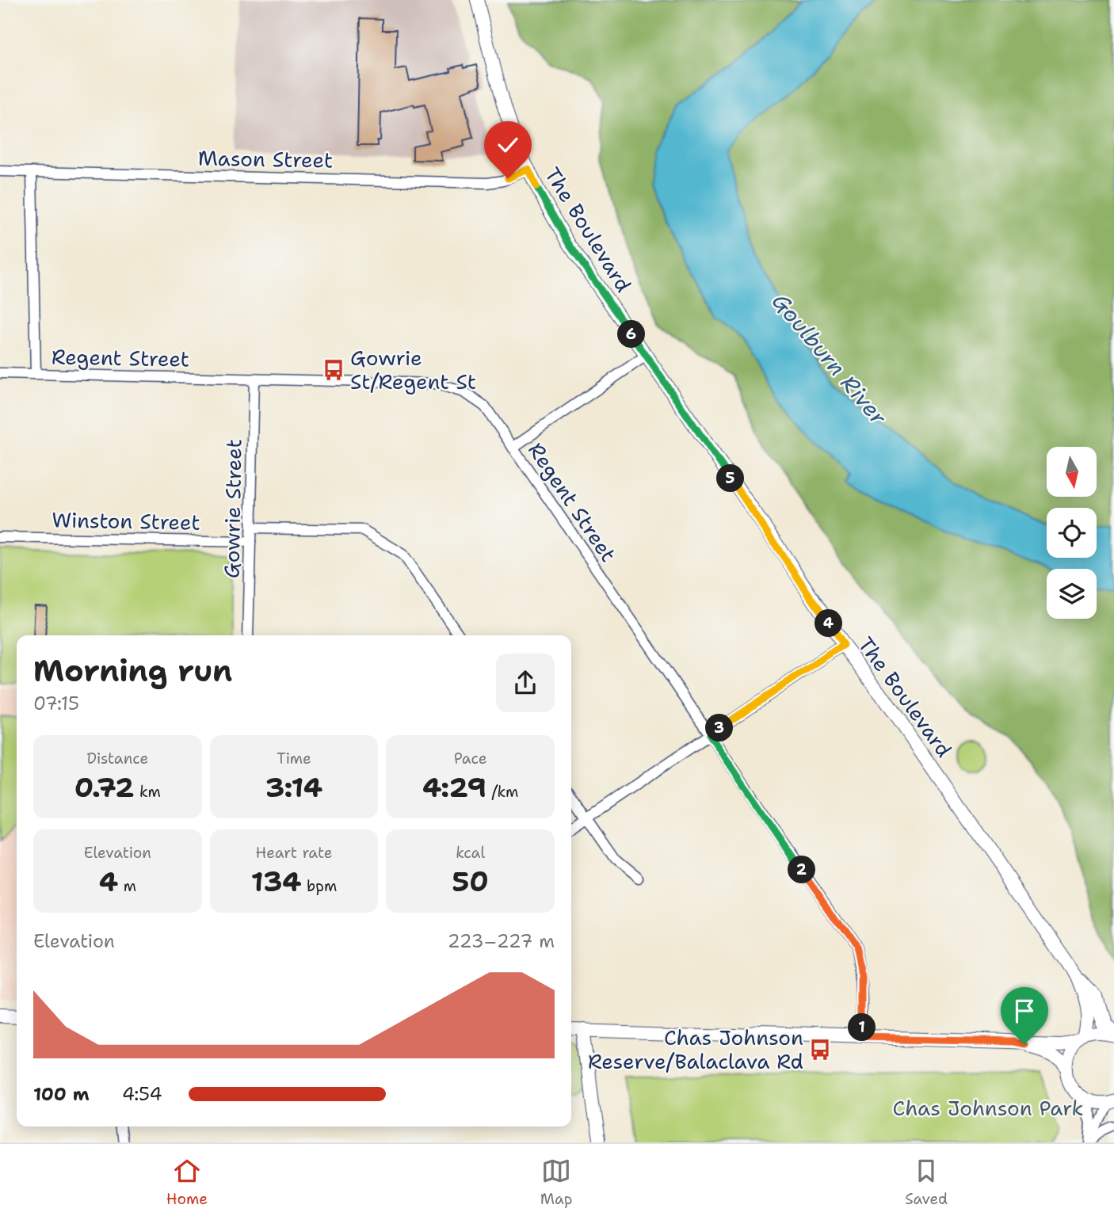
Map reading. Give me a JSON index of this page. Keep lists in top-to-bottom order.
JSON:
{
  "streets": {
    "street": [
      "Mason Street",
      "The Boulevard",
      "Regent Street",
      "Gowrie Street",
      "Winston Street"
    ]
  },
  "crossings": [
    ["Mason Street", "The Boulevard"],
    ["Regent Street", "Gowrie Street"],
    ["Gowrie Street", "Winston Street"]
  ],
  "water": ["Goulburn River"],
  "parks": ["Chas Johnson Park"],
  "places": {
    "bus stop": ["Gowrie St/Regent St", "Chas Johnson Reserve/Balaclava Rd"]
  },
  "north": "bottom",
  "page": {
    "pins": [
      "6",
      "5",
      "4",
      "3",
      "2",
      "1"
    ],
    "heading": ["Morning run", "07:15"],
    "stats": [
      ["Distance", "0.72 km"],
      ["Time", "3:14"],
      ["Pace", "4:29 /km"],
      ["Elevation", "4 m"],
      ["Heart rate", "134 bpm"],
      ["kcal", "50"]
    ],
    "chart": ["Elevation", "223–227 m"],
    "list": [
      {
        "name": "100 m",
        "note": "4:54"
      }
    ],
    "tabs": ["Home", "Map", "Saved"]
  }
}
